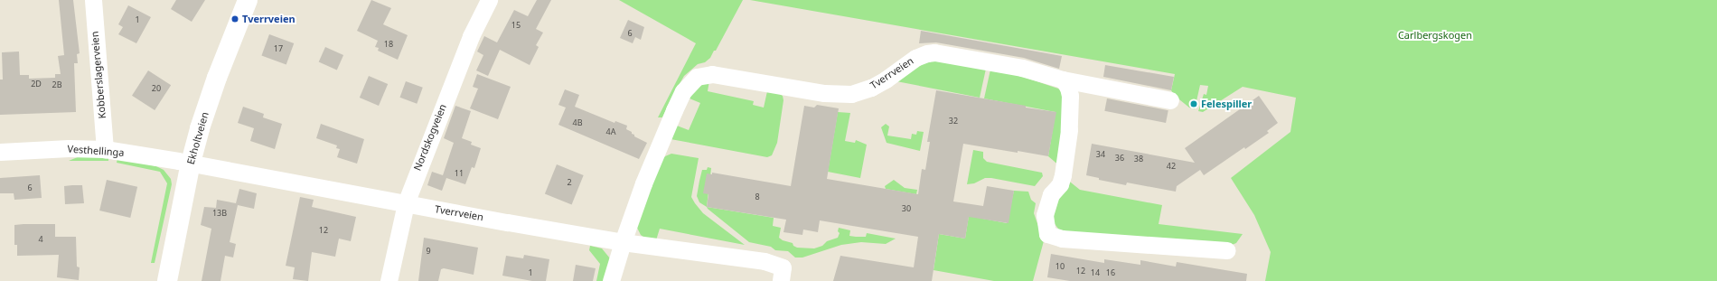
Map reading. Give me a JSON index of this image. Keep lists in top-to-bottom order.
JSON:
{
  "streets": {
    "street": [
      "Tverrveien",
      "Kobberslagerveien",
      "Nordskogveien",
      "Ekholtveien",
      "Vesthellinga"
    ]
  },
  "crossings": [
    ["Tverrveien", "Nordskogveien"],
    ["Tverrveien", "Ekholtveien"],
    ["Tverrveien", "Vesthellinga"],
    ["Kobberslagerveien", "Vesthellinga"],
    ["Ekholtveien", "Vesthellinga"]
  ],
  "parks": ["Carlbergskogen"],
  "places": ["Tverrveien", "Felespiller"],
  "house_numbers": [
    "1",
    "15",
    "6",
    "18",
    "17",
    "2D",
    "2B",
    "20",
    "32",
    "4B",
    "4A",
    "34",
    "36",
    "38",
    "42",
    "11",
    "2",
    "6",
    "8",
    "30",
    "13B",
    "12",
    "4",
    "9",
    "10",
    "12",
    "1",
    "14",
    "16"
  ]
}
